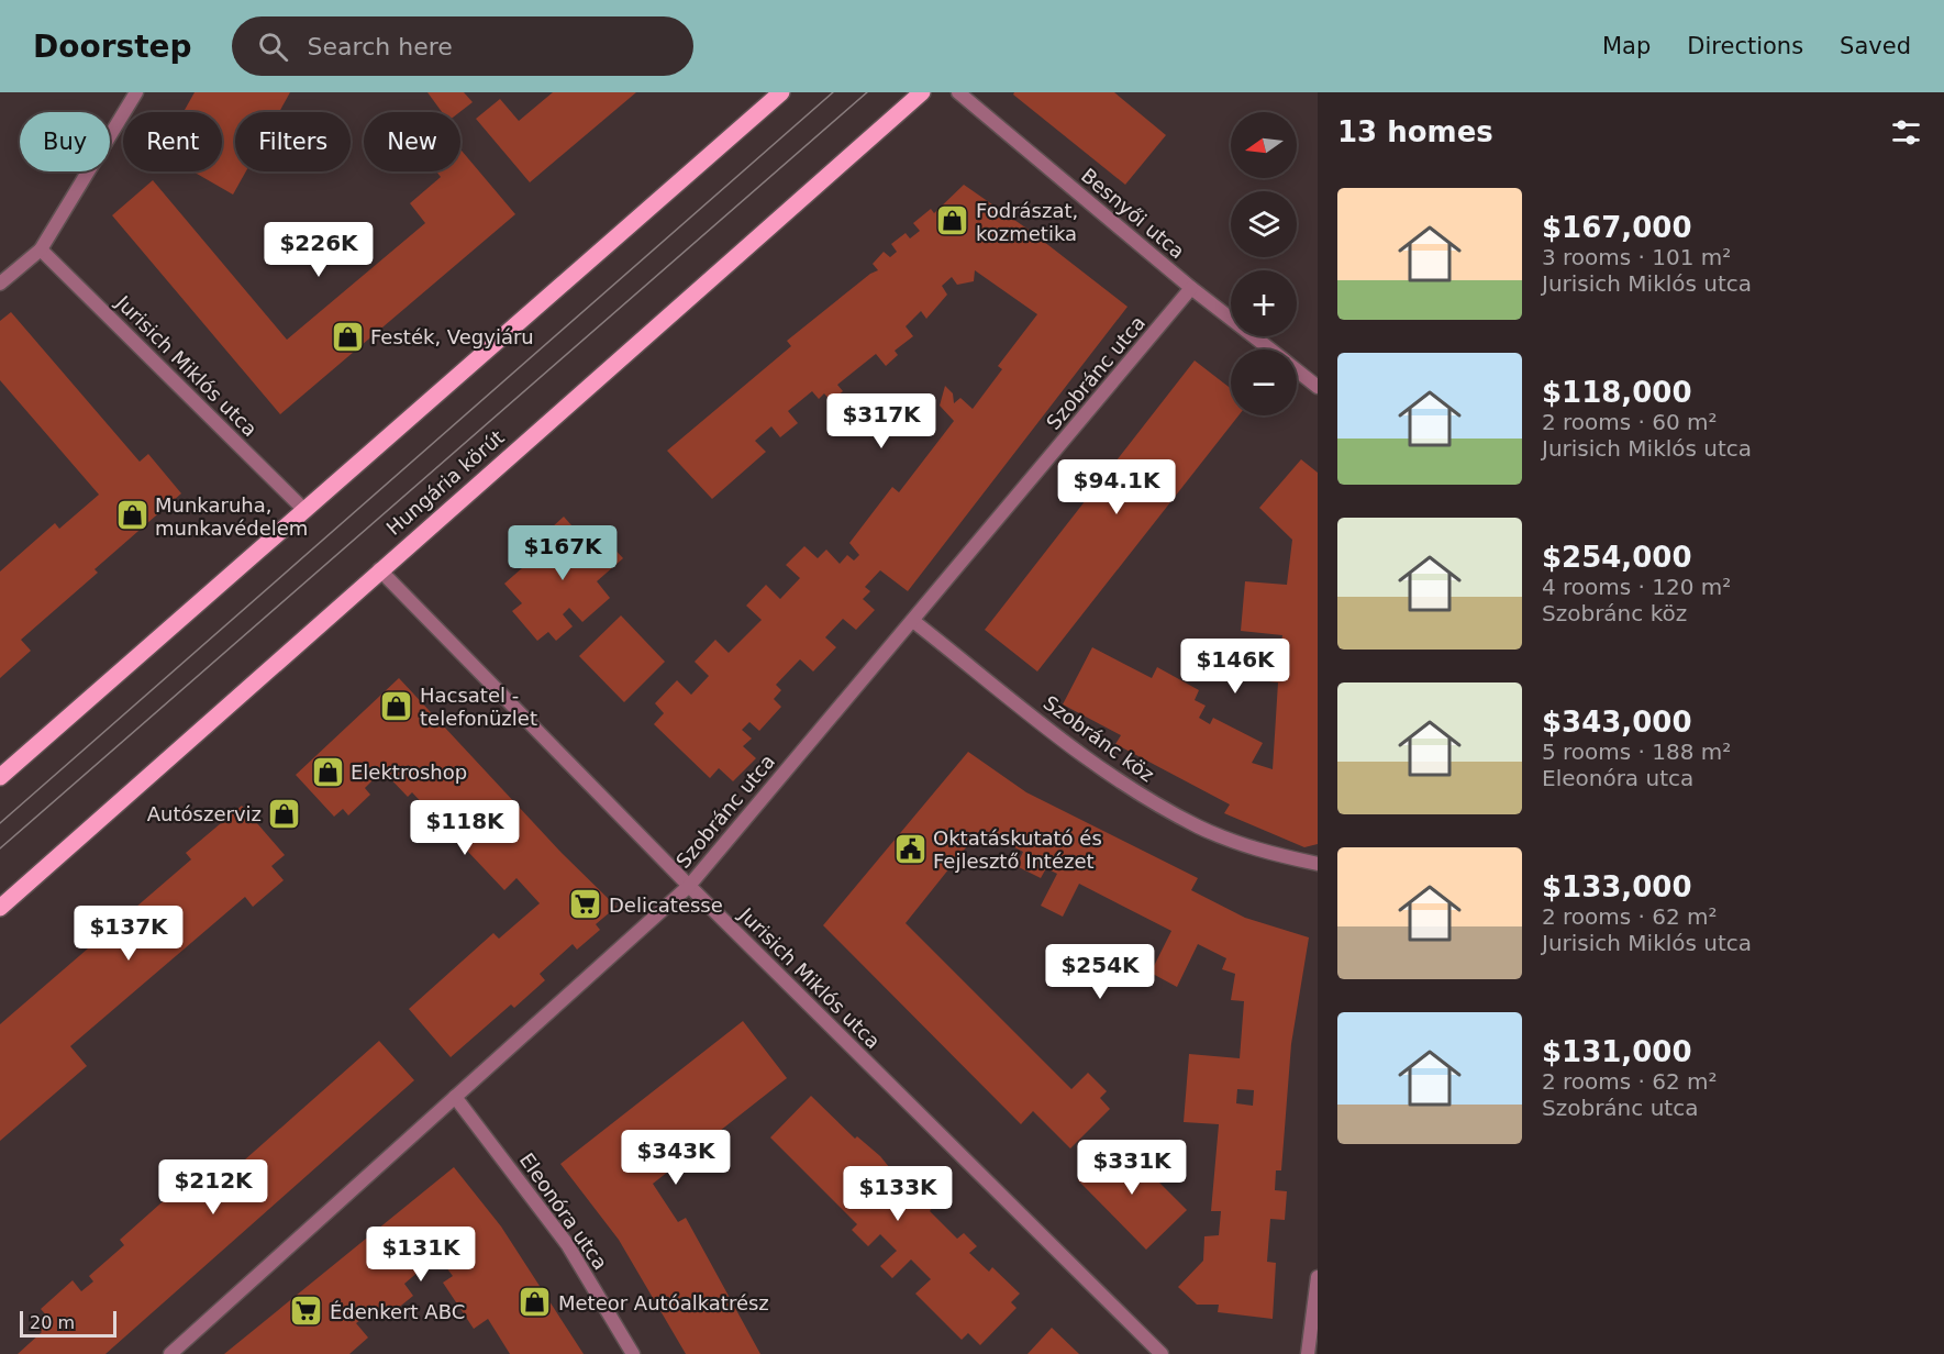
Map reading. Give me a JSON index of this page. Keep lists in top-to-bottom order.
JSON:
{
  "streets": {
    "main road": ["Hungária körút"],
    "street": [
      "Besnyői utca",
      "Jurisich Miklós utca",
      "Szobránc utca",
      "Szobránc köz",
      "Eleonóra utca"
    ]
  },
  "crossings": [
    ["Besnyői utca", "Szobránc utca"],
    ["Jurisich Miklós utca", "Szobránc utca"],
    ["Jurisich Miklós utca", "Hungária körút"],
    ["Szobránc utca", "Szobránc köz"],
    ["Szobránc utca", "Eleonóra utca"]
  ],
  "places": {
    "shop": [
      "Fodrászat, kozmetika",
      "Festék, Vegyiáru",
      "Munkaruha, munkavédelem",
      "Hacsatel - telefonüzlet",
      "Elektroshop",
      "Autószerviz",
      "Meteor Autóalkatrész"
    ],
    "public building": ["Oktatáskutató és Fejlesztő Intézet"],
    "supermarket": ["Delicatesse", "Édenkert ABC"]
  },
  "scale_bar": "20 m",
  "north": "left",
  "page": {
    "header": "Doorstep",
    "search": "Search here",
    "nav": ["Map", "Directions", "Saved"],
    "heading": "13 homes",
    "map_buttons": ["+", "−"],
    "chip": [
      "Buy",
      "Rent",
      "Filters",
      "New"
    ],
    "list": [
      {
        "name": "$167,000",
        "note": "3 rooms · 101 m² · Jurisich Miklós utca"
      },
      {
        "name": "$118,000",
        "note": "2 rooms · 60 m² · Jurisich Miklós utca"
      },
      {
        "name": "$254,000",
        "note": "4 rooms · 120 m² · Szobránc köz"
      },
      {
        "name": "$343,000",
        "note": "5 rooms · 188 m² · Eleonóra utca"
      },
      {
        "name": "$133,000",
        "note": "2 rooms · 62 m² · Jurisich Miklós utca"
      },
      {
        "name": "$131,000",
        "note": "2 rooms · 62 m² · Szobránc utca"
      }
    ],
    "price": [
      "$226K",
      "$317K",
      "$94.1K",
      "$167K",
      "$146K",
      "$118K",
      "$137K",
      "$254K",
      "$343K",
      "$331K",
      "$212K",
      "$133K",
      "$131K"
    ],
    "scale": "20 m"
  }
}
